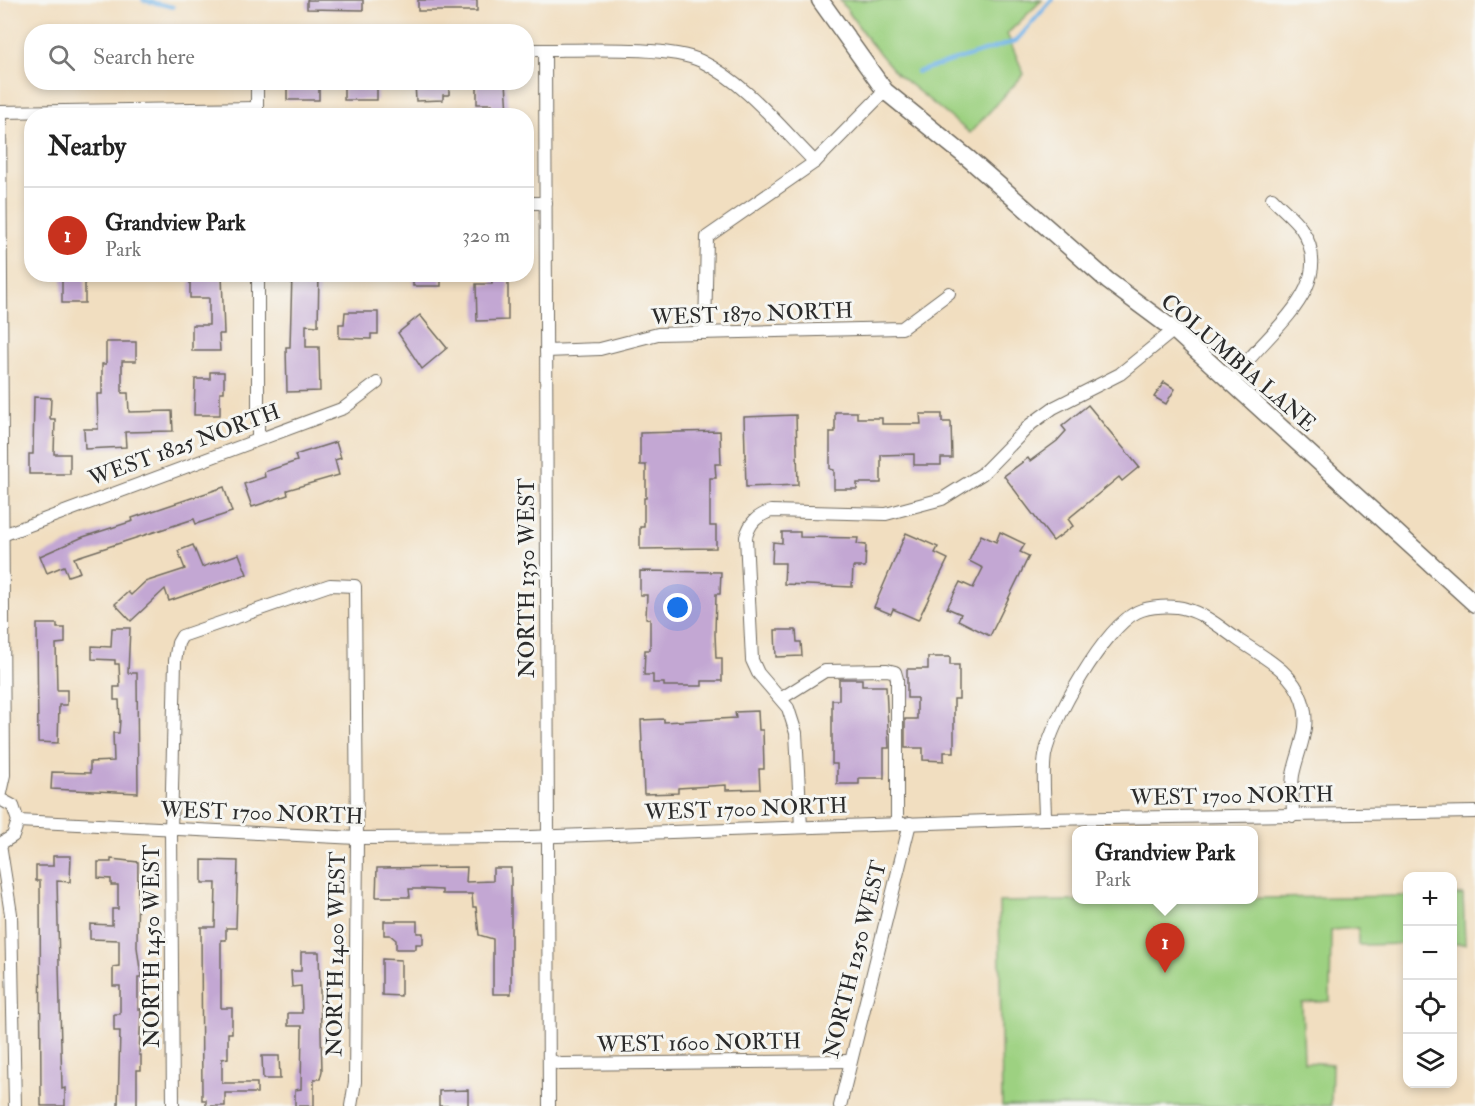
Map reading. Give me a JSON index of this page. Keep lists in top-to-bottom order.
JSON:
{
  "streets": {
    "main road": ["COLUMBIA LANE"],
    "street": [
      "WEST 1870 NORTH",
      "WEST 1825 NORTH",
      "NORTH 1350 WEST",
      "WEST 1700 NORTH",
      "NORTH 1450 WEST",
      "NORTH 1400 WEST",
      "NORTH 1250 WEST",
      "WEST 1600 NORTH"
    ]
  },
  "crossings": [
    ["WEST 1870 NORTH", "NORTH 1350 WEST"],
    ["NORTH 1350 WEST", "WEST 1700 NORTH"],
    ["NORTH 1350 WEST", "WEST 1600 NORTH"],
    ["WEST 1700 NORTH", "NORTH 1450 WEST"],
    ["WEST 1700 NORTH", "NORTH 1400 WEST"],
    ["WEST 1700 NORTH", "NORTH 1250 WEST"],
    ["NORTH 1450 WEST", "NORTH 1400 WEST"],
    ["NORTH 1250 WEST", "WEST 1600 NORTH"]
  ],
  "page": {
    "search": "Search here",
    "heading": "Nearby",
    "list": [
      {
        "mark": "1",
        "name": "Grandview Park",
        "note": "Park",
        "value": "320 m"
      }
    ],
    "popup": ["Grandview Park", "Park"],
    "map_buttons": ["+", "−"],
    "pins": "1"
  }
}
